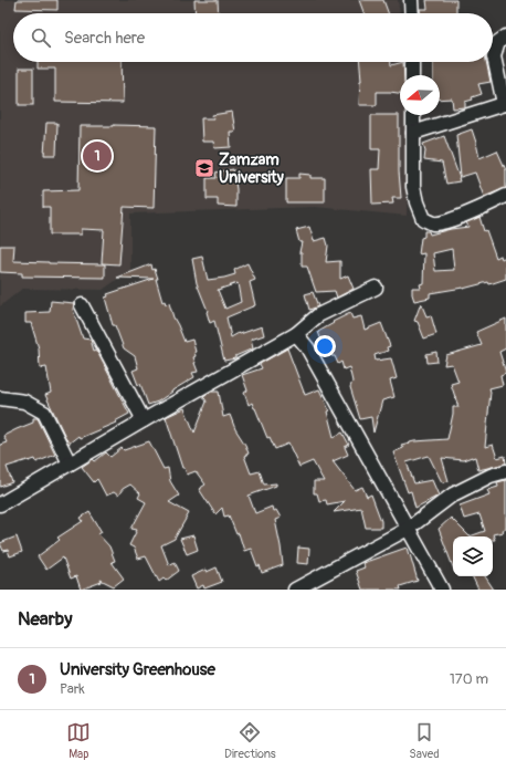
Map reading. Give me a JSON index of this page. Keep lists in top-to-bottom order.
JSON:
{
  "places": {
    "school or university": ["Zamzam University"]
  },
  "north": "left",
  "page": {
    "search": "Search here",
    "pins": "1",
    "heading": "Nearby",
    "list": [
      {
        "mark": "1",
        "name": "University Greenhouse",
        "note": "Park",
        "value": "170 m"
      }
    ],
    "nav": ["Map", "Directions", "Saved"]
  }
}
